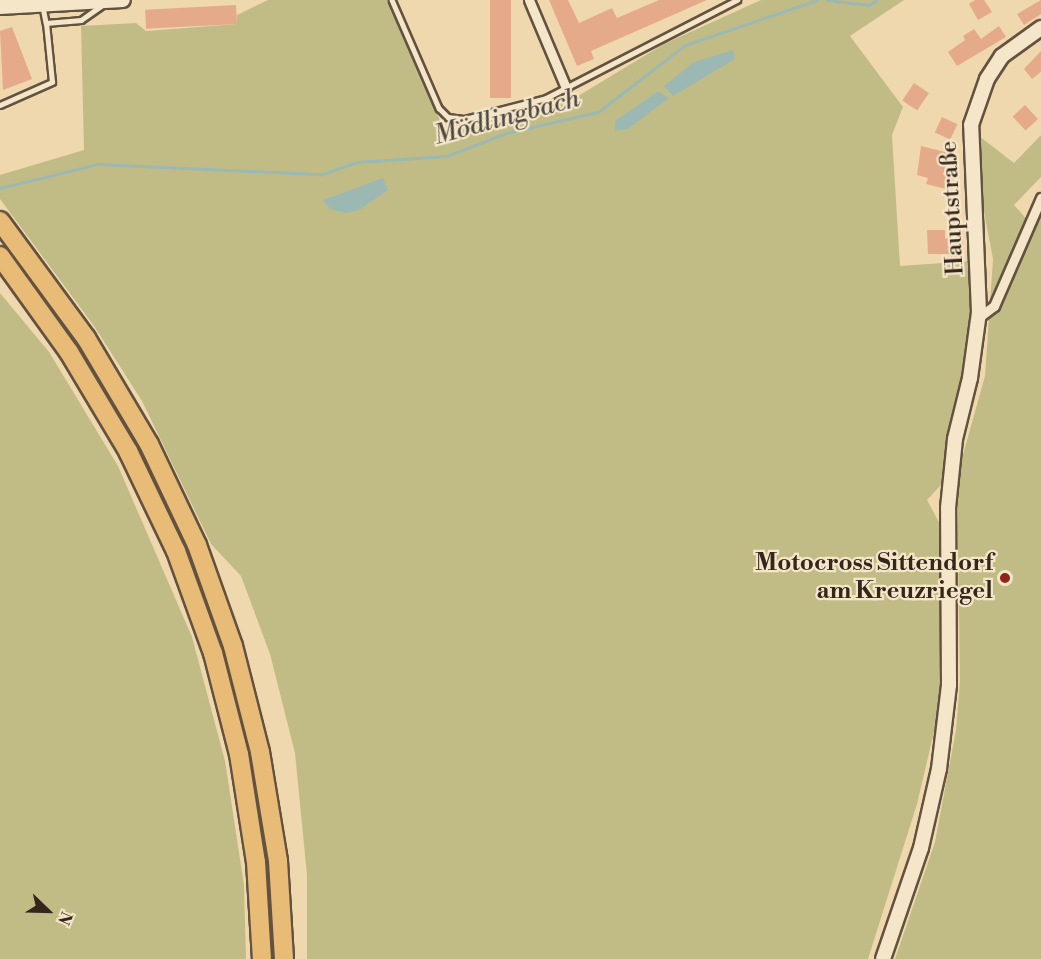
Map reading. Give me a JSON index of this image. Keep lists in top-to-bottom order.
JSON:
{
  "streets": {
    "main road": ["Hauptstraße"]
  },
  "water": ["Mödlingbach"],
  "places": ["Motocross Sittendorf am Kreuzriegel"],
  "north": "bottom right"
}
